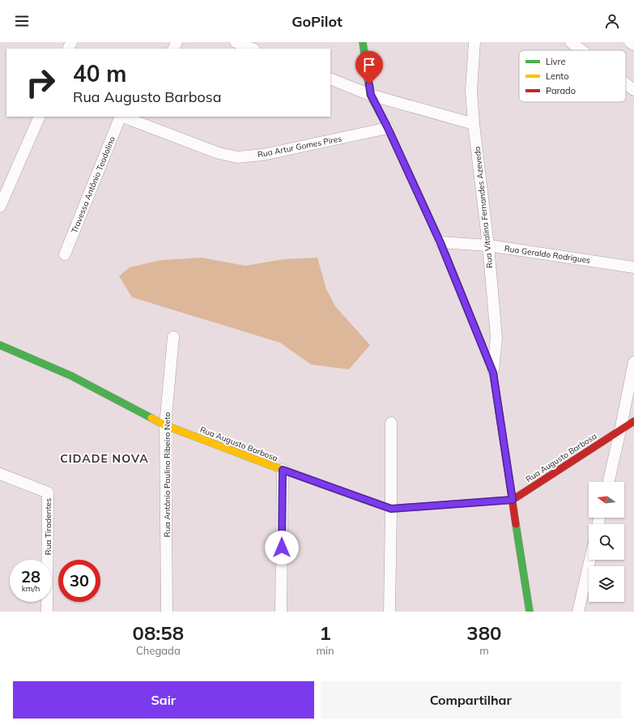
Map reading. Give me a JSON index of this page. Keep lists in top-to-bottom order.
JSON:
{
  "streets": {
    "street": [
      "Rua Artur Gomes Pires",
      "Travessa Antônio Teodolino",
      "Rua Vitalina Fernandes Azevedo",
      "Rua Geraldo Rodrigues",
      "Rua Augusto Barbosa",
      "Rua Antônio Paulino Ribeiro Neto",
      "Rua Tiradentes"
    ]
  },
  "crossings": [
    ["Rua Vitalina Fernandes Azevedo", "Rua Geraldo Rodrigues"],
    ["Rua Augusto Barbosa", "Rua Antônio Paulino Ribeiro Neto"]
  ],
  "districts": ["CIDADE NOVA"],
  "legend": ["Livre", "Lento", "Parado"],
  "north": "left",
  "page": {
    "header": "GoPilot",
    "turn": ["40 m", "Rua Augusto Barbosa"],
    "speed": "28 km/h",
    "limit": "30",
    "eta": [
      "08:58",
      "Chegada",
      "1",
      "min",
      "380",
      "m"
    ],
    "buttons": ["Sair", "Compartilhar"]
  }
}
